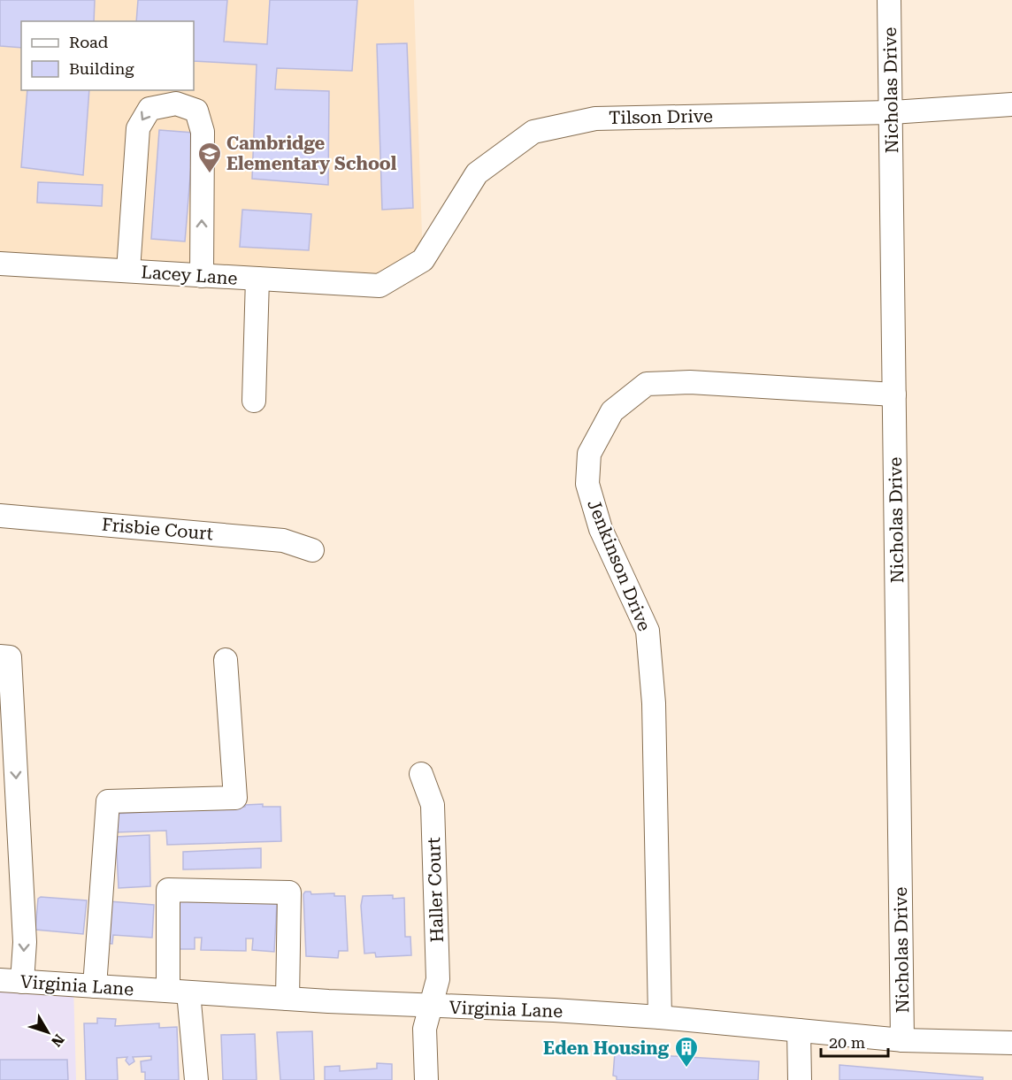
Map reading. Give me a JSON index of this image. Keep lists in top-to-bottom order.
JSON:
{
  "streets": {
    "street": [
      "Nicholas Drive",
      "Tilson Drive",
      "Lacey Lane",
      "Frisbie Court",
      "Jenkinson Drive",
      "Haller Court",
      "Virginia Lane"
    ]
  },
  "crossings": [
    ["Nicholas Drive", "Tilson Drive"],
    ["Nicholas Drive", "Jenkinson Drive"],
    ["Nicholas Drive", "Virginia Lane"],
    ["Tilson Drive", "Lacey Lane"],
    ["Jenkinson Drive", "Virginia Lane"],
    ["Haller Court", "Virginia Lane"]
  ],
  "places": {
    "school or university": ["Cambridge Elementary School"],
    "building": ["Eden Housing"]
  },
  "legend": ["Road", "Building"],
  "scale_bar": "20 m",
  "north": "bottom right"
}
